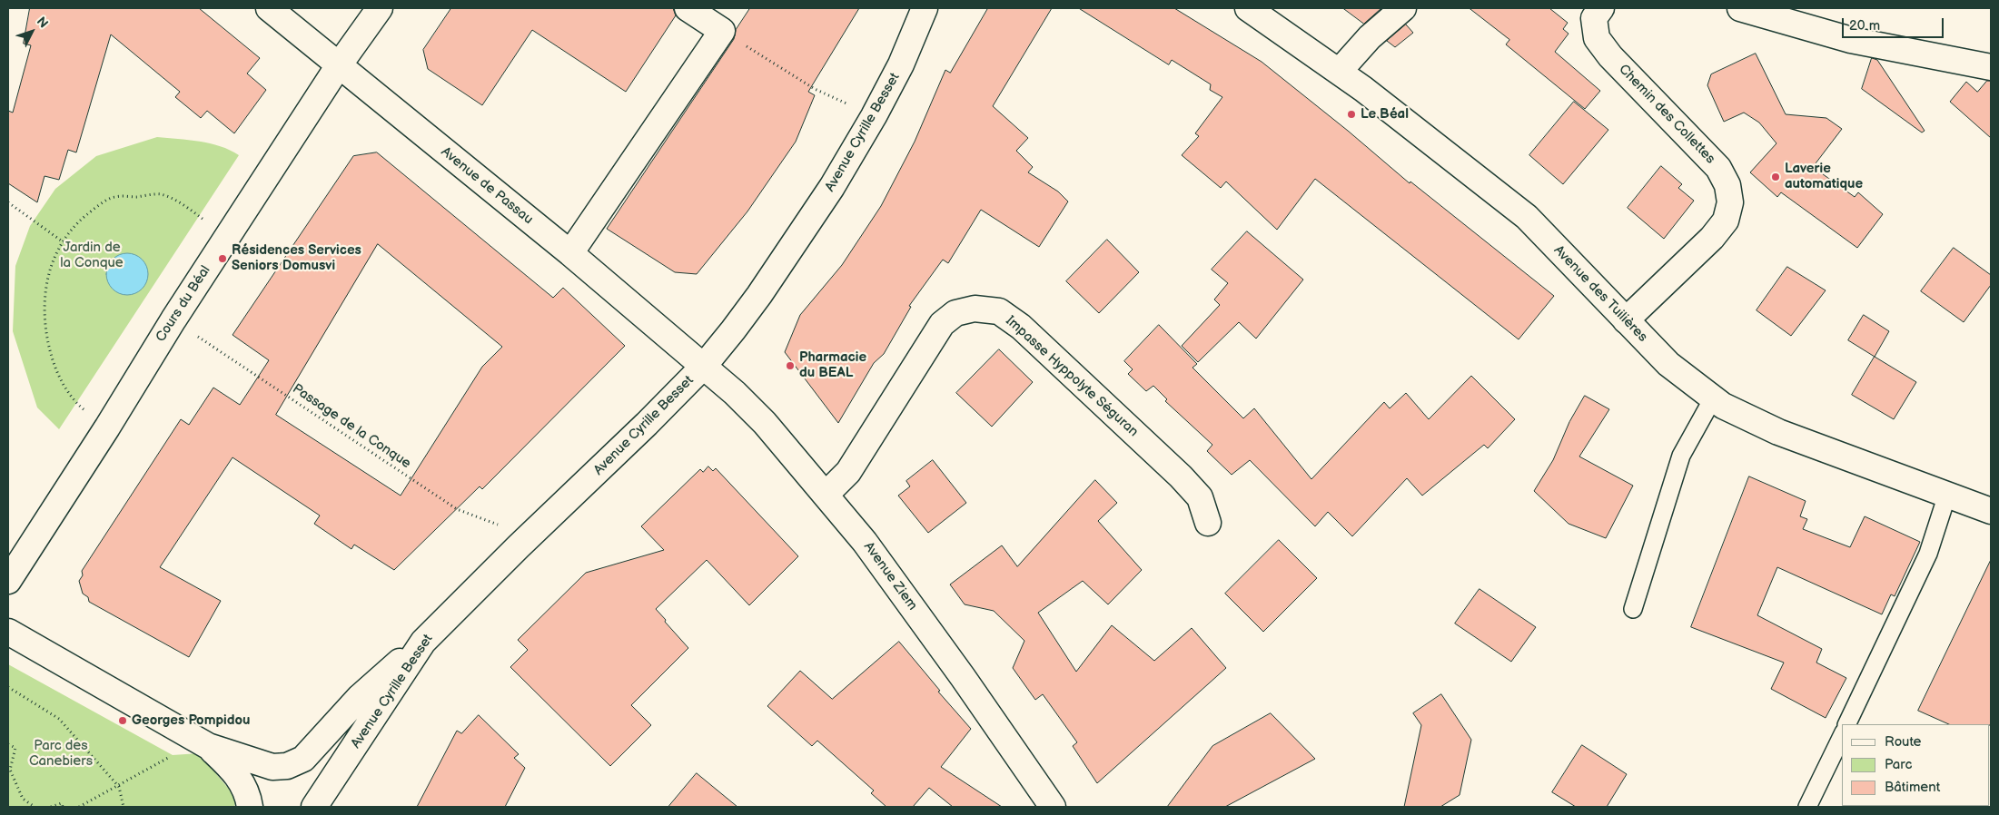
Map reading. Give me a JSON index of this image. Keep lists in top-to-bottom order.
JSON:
{
  "streets": {
    "street": [
      "Chemin des Collettes",
      "Avenue Cyrille Besset",
      "Avenue de Passau",
      "Avenue des Tuilières",
      "Cours du Béal",
      "Impasse Hyppolyte Séguran",
      "Avenue Ziem"
    ],
    "path": ["Passage de la Conque"]
  },
  "crossings": [
    ["Chemin des Collettes", "Avenue des Tuilières"],
    ["Avenue Cyrille Besset", "Avenue de Passau"],
    ["Avenue Cyrille Besset", "Passage de la Conque"],
    ["Avenue Cyrille Besset", "Avenue Ziem"],
    ["Avenue de Passau", "Cours du Béal"],
    ["Avenue de Passau", "Avenue Ziem"],
    ["Cours du Béal", "Passage de la Conque"],
    ["Impasse Hyppolyte Séguran", "Avenue Ziem"]
  ],
  "parks": ["Jardin de la Conque", "Parc des Canebiers"],
  "places": [
    "Le Béal",
    "Laverie automatique",
    "Résidences Services Seniors Domusvi",
    "Pharmacie du BEAL",
    "Georges Pompidou"
  ],
  "legend": ["Route", "Parc", "Bâtiment"],
  "scale_bar": "20 m",
  "north": "top right"
}
